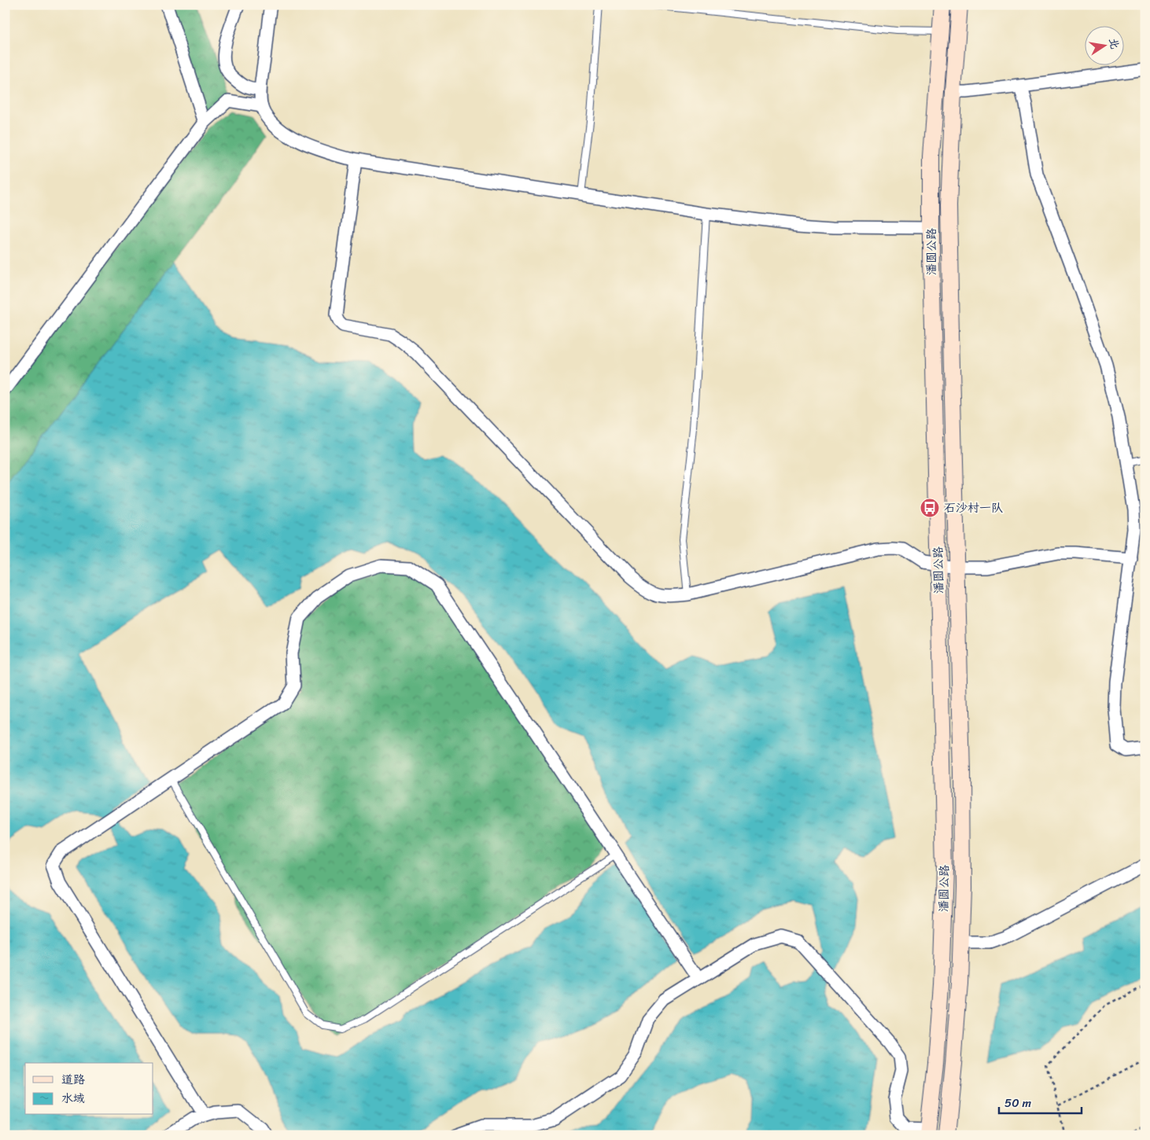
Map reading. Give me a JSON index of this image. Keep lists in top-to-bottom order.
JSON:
{
  "streets": {
    "main road": ["潘圆公路"]
  },
  "places": {
    "bus stop": ["石沙村一队"]
  },
  "legend": ["道路", "水域"],
  "scale_bar": "50 m",
  "north": "right"
}
